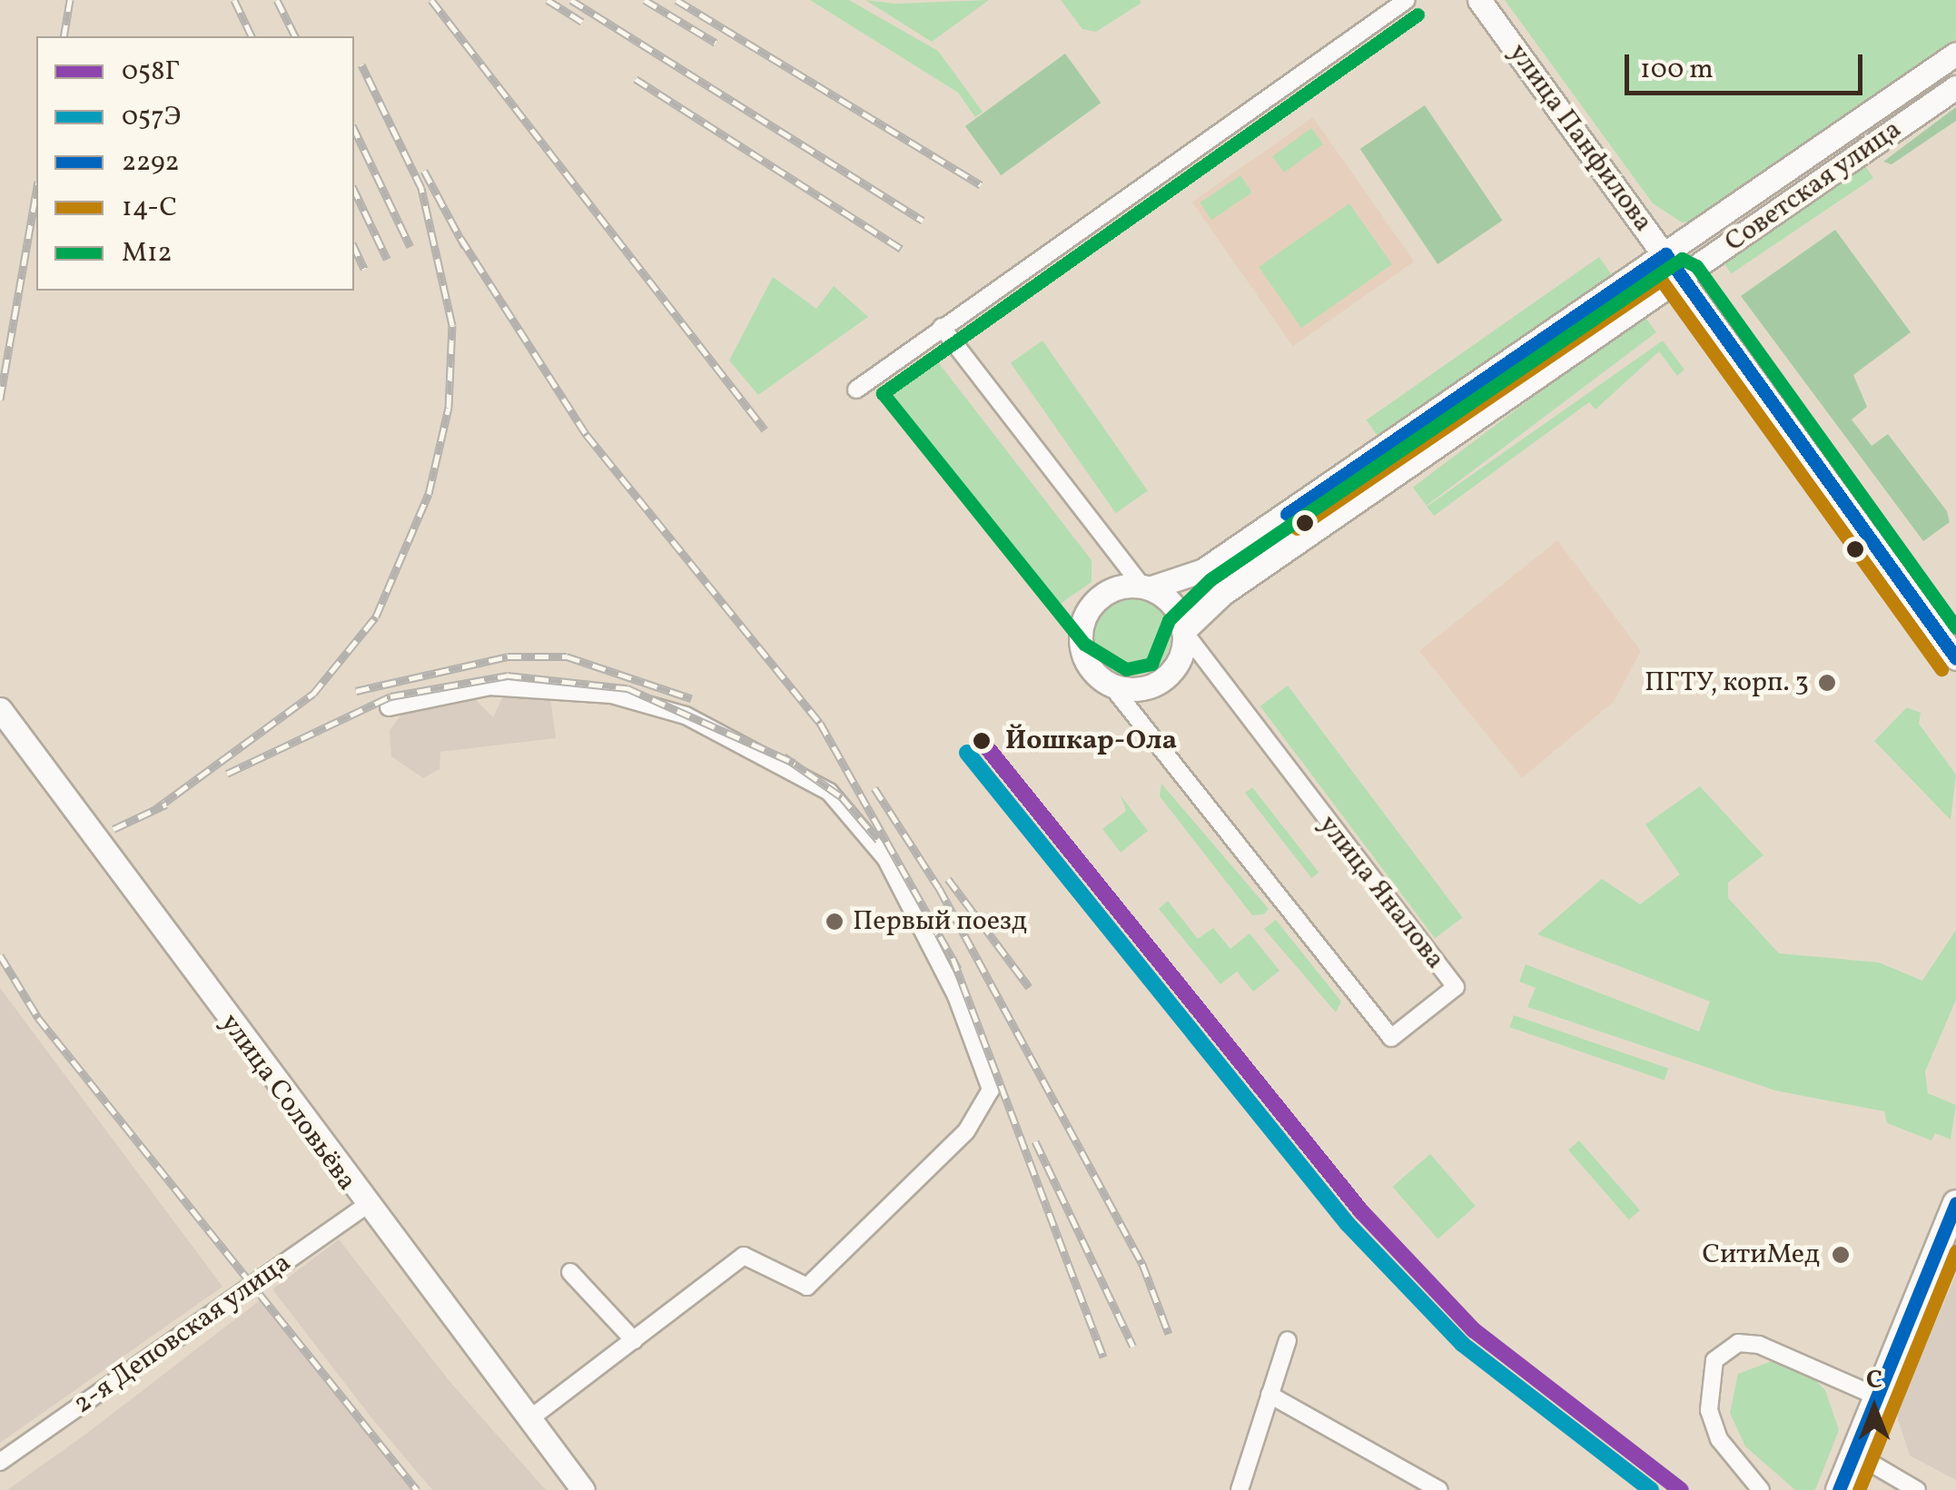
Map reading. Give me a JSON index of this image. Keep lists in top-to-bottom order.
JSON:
{
  "streets": {
    "main road": ["улица Панфилова", "Советская улица", "улица Соловьёва"],
    "street": ["улица Яналова", "2-я Деповская улица"]
  },
  "crossings": [
    ["улица Панфилова", "Советская улица"],
    ["Советская улица", "улица Яналова"],
    ["улица Соловьёва", "2-я Деповская улица"]
  ],
  "places": [
    "ПГТУ, корп. 3",
    "Йошкар-Ола",
    "Первый поезд",
    "СитиМед"
  ],
  "lines": [
    "transit line М12",
    "transit line 2292",
    "transit line 14-С",
    "transit line 058Г",
    "transit line 057Э"
  ],
  "legend": [
    "058Г",
    "057Э",
    "2292",
    "14-С",
    "М12"
  ],
  "scale_bar": "100 m",
  "north": "top"
}
